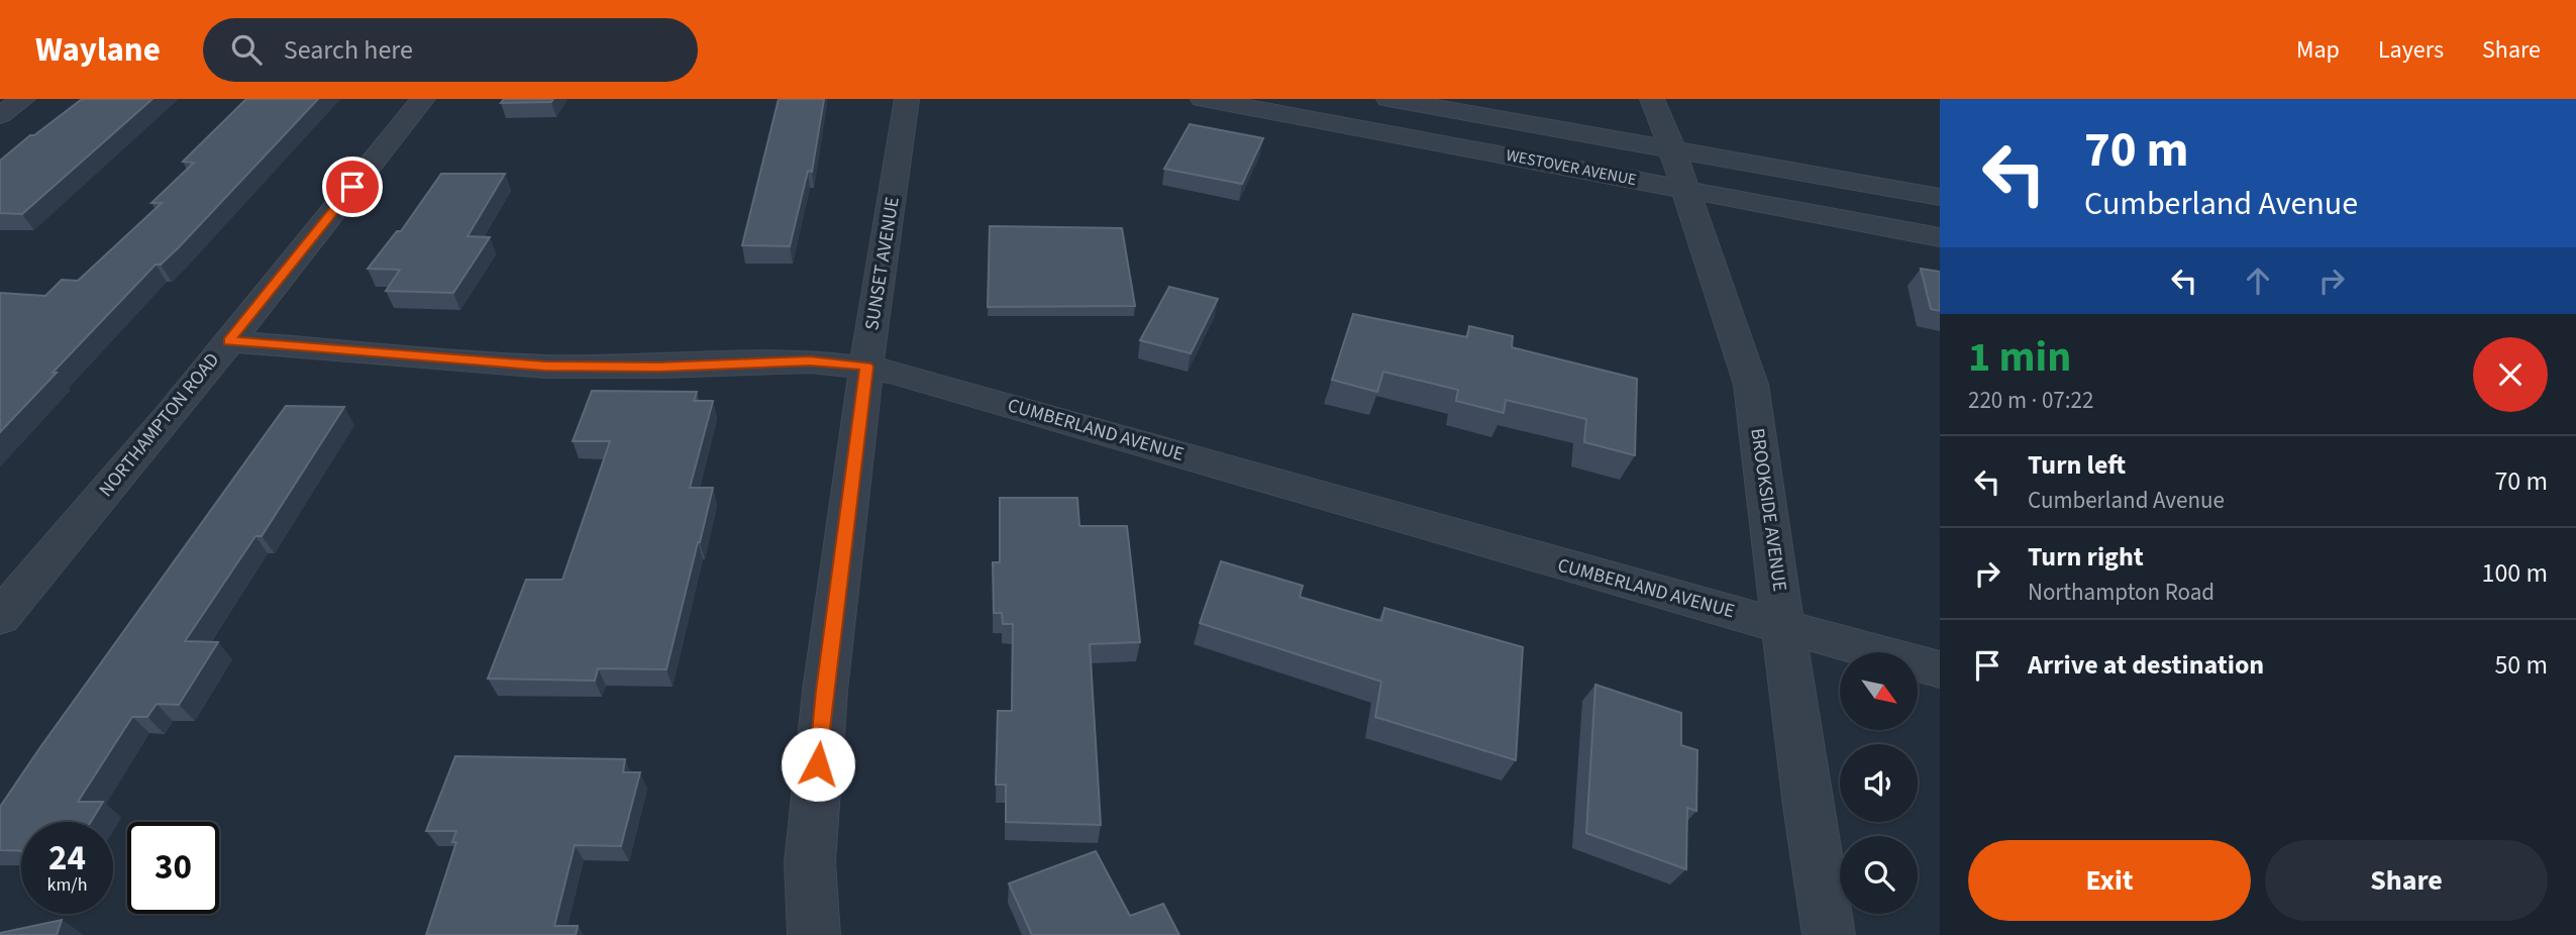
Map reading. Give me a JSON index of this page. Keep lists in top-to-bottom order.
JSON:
{
  "streets": {
    "street": [
      "WESTOVER AVENUE",
      "SUNSET AVENUE",
      "NORTHAMPTON ROAD",
      "CUMBERLAND AVENUE",
      "BROOKSIDE AVENUE"
    ]
  },
  "crossings": [
    ["WESTOVER AVENUE", "BROOKSIDE AVENUE"],
    ["SUNSET AVENUE", "CUMBERLAND AVENUE"],
    ["NORTHAMPTON ROAD", "CUMBERLAND AVENUE"],
    ["CUMBERLAND AVENUE", "BROOKSIDE AVENUE"]
  ],
  "north": "bottom right",
  "page": {
    "header": "Waylane",
    "search": "Search here",
    "nav": ["Map", "Layers", "Share"],
    "turn": ["70 m", "Cumberland Avenue"],
    "heading": ["1 min", "220 m · 07:22"],
    "list": [
      {
        "name": "Turn left",
        "note": "Cumberland Avenue",
        "value": "70 m"
      },
      {
        "name": "Turn right",
        "note": "Northampton Road",
        "value": "100 m"
      },
      {
        "name": "Arrive at destination",
        "value": "50 m"
      }
    ],
    "speed": "24 km/h",
    "limit": "30",
    "buttons": ["Exit", "Share"]
  }
}
